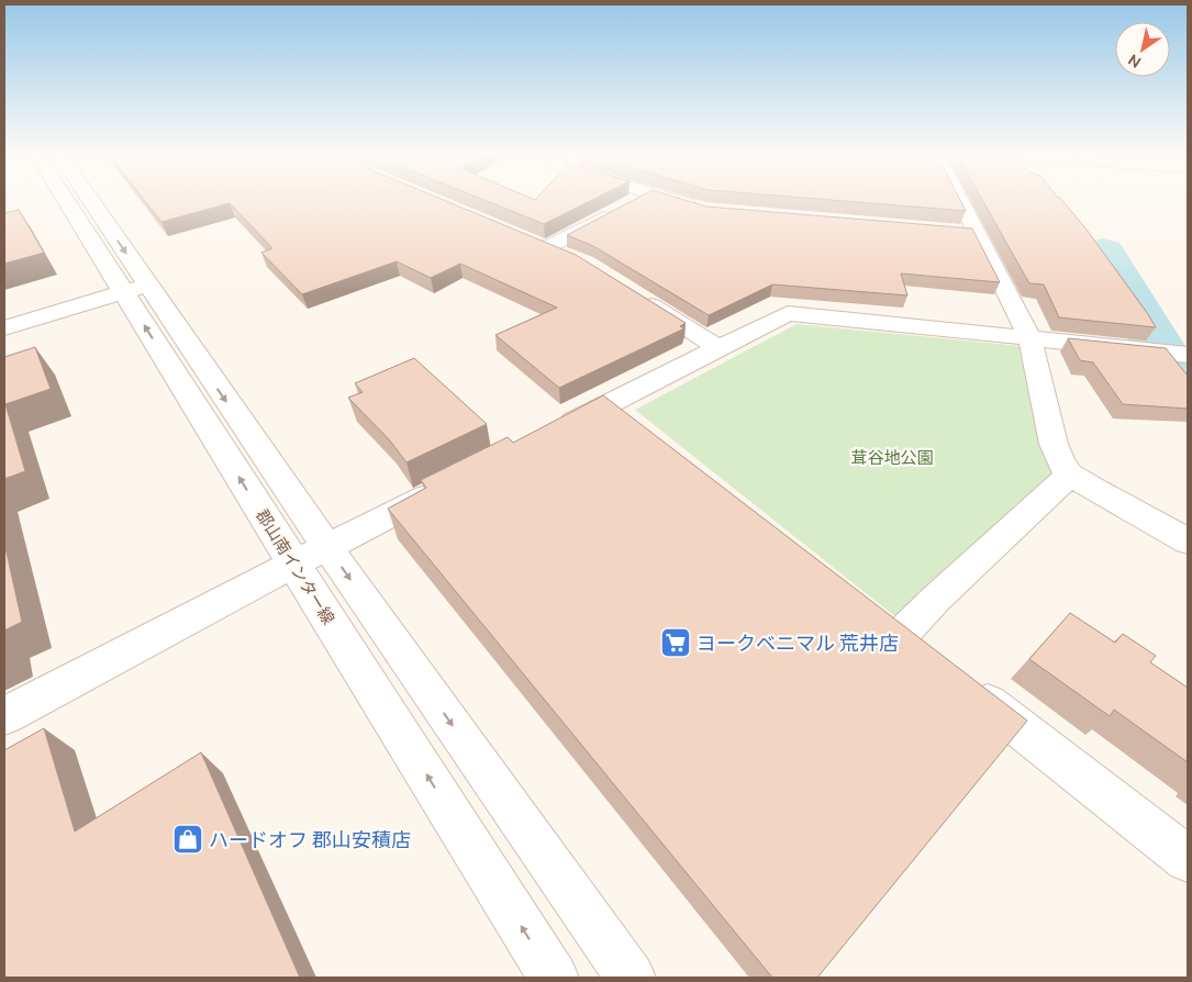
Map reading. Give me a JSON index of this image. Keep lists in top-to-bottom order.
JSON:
{
  "streets": {
    "street": ["郡山南インター線"]
  },
  "parks": ["茸谷地公園"],
  "places": {
    "supermarket": ["ヨークベニマル 荒井店"],
    "shop": ["ハードオフ 郡山安積店"]
  },
  "north": "bottom left"
}
